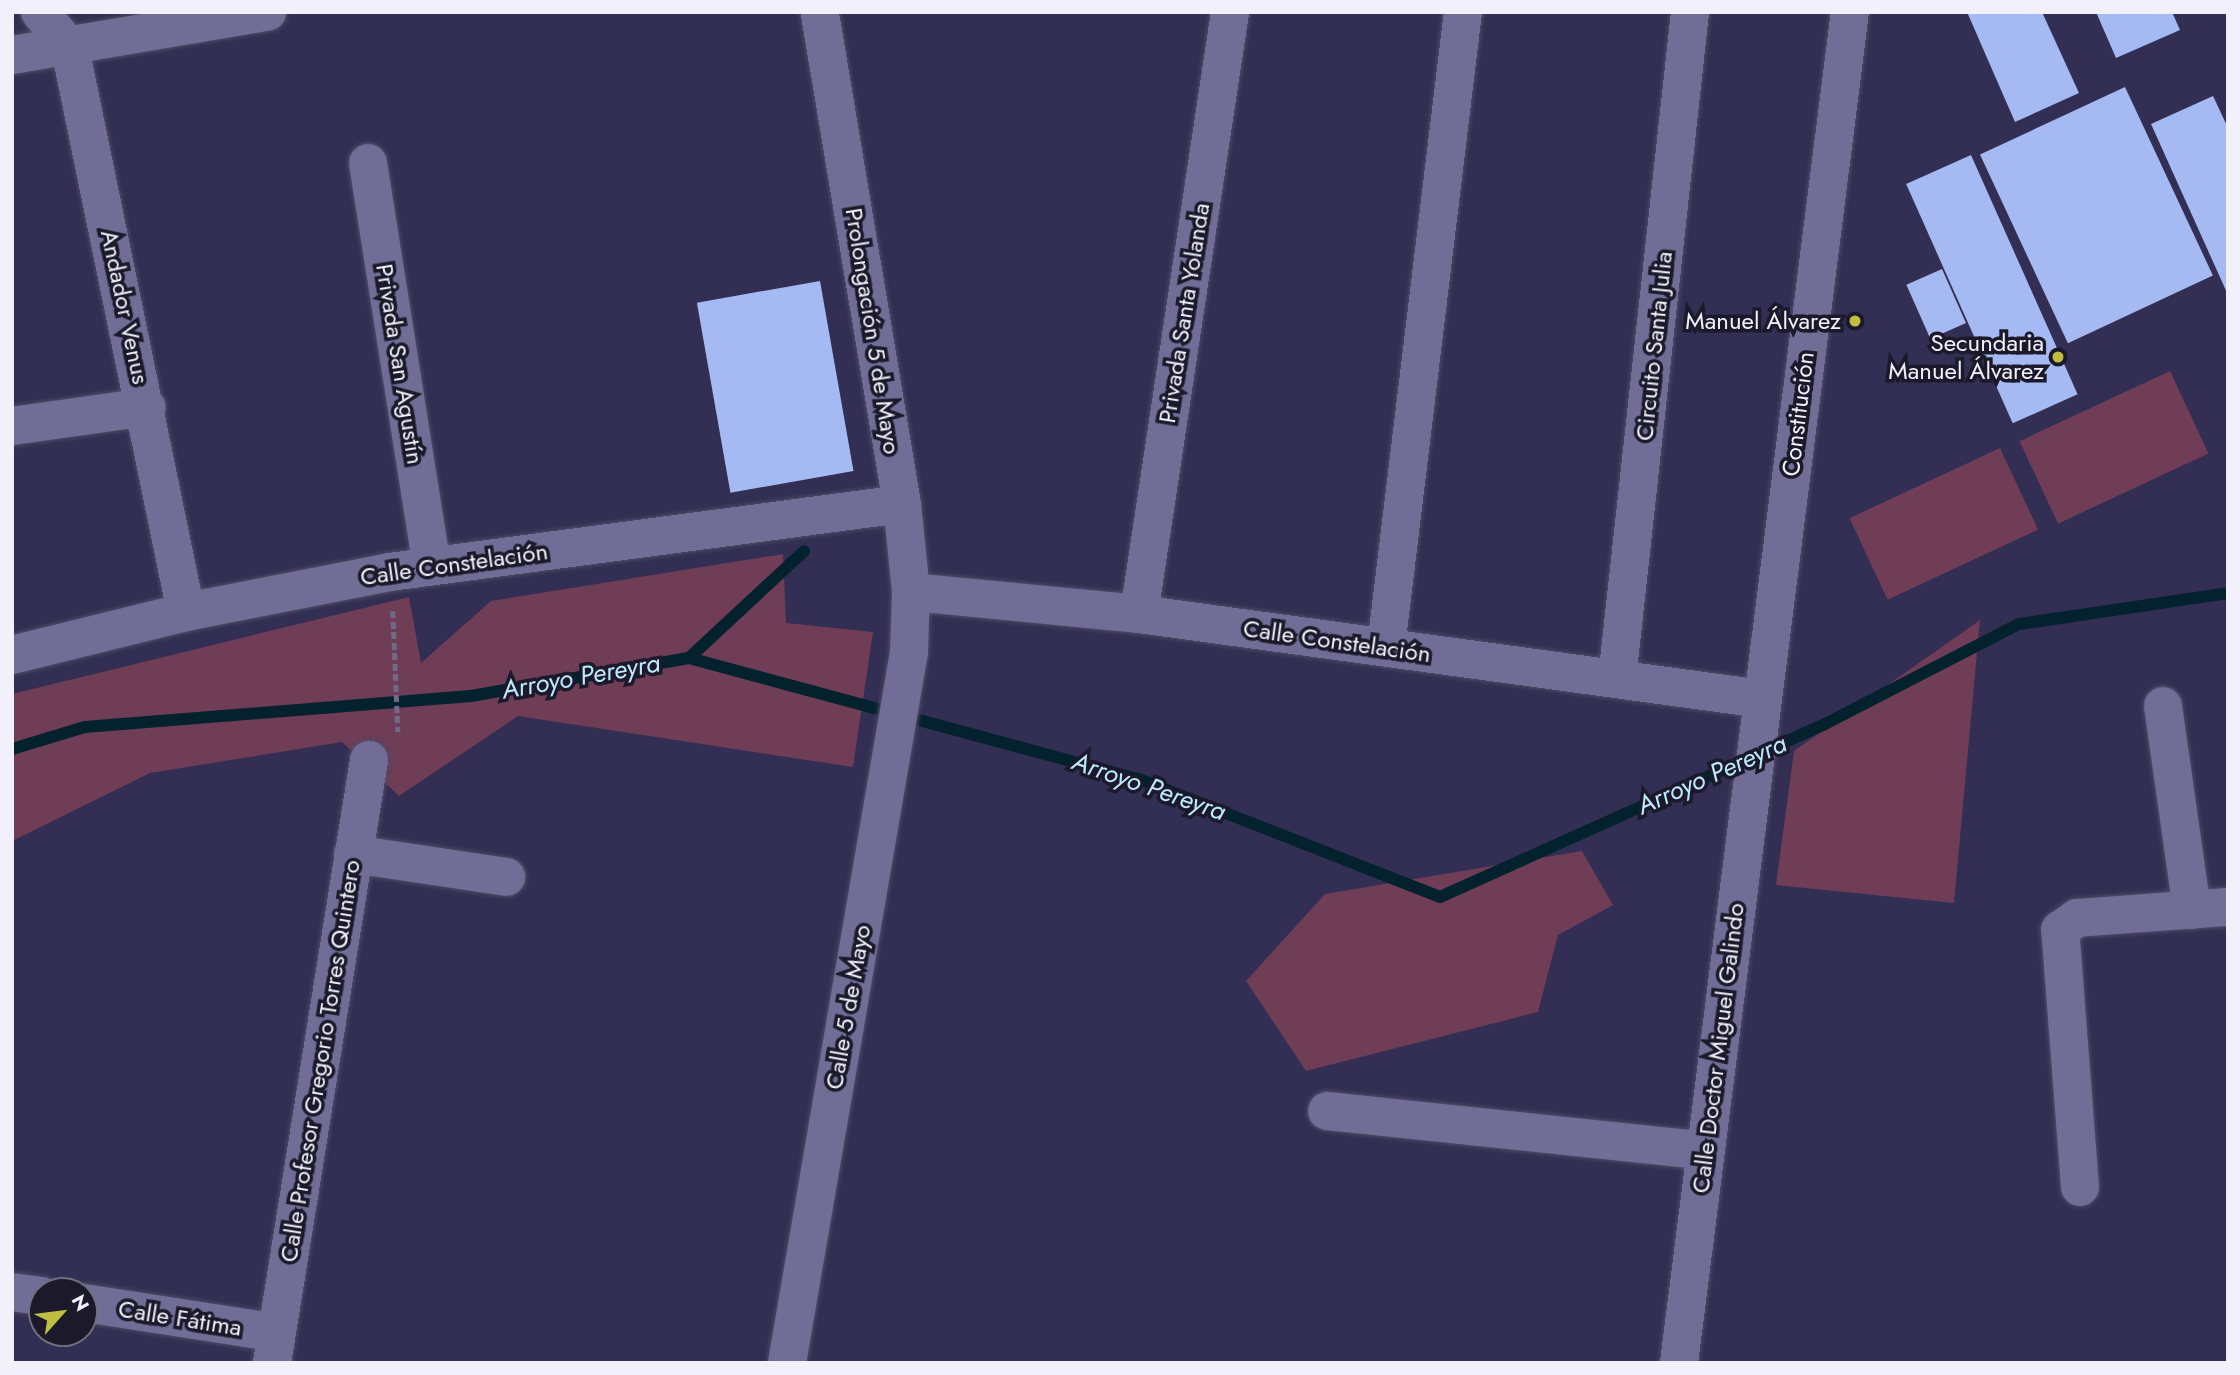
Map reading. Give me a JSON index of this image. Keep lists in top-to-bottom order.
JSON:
{
  "streets": {
    "street": [
      "Andador Venus",
      "Privada Santa Yolanda",
      "Prolongación 5 de Mayo",
      "Circuito Santa Julia",
      "Privada San Agustín",
      "Constitución",
      "Calle Constelación",
      "Calle 5 de Mayo",
      "Calle Doctor Miguel Galindo",
      "Calle Profesor Gregorio Torres Quintero",
      "Calle Fátima"
    ]
  },
  "crossings": [
    ["Andador Venus", "Calle Constelación"],
    ["Privada Santa Yolanda", "Calle Constelación"],
    ["Prolongación 5 de Mayo", "Calle Constelación"],
    ["Prolongación 5 de Mayo", "Calle 5 de Mayo"],
    ["Circuito Santa Julia", "Calle Constelación"],
    ["Privada San Agustín", "Calle Constelación"],
    ["Constitución", "Calle Constelación"],
    ["Constitución", "Calle Doctor Miguel Galindo"],
    ["Calle Constelación", "Calle Doctor Miguel Galindo"],
    ["Calle Profesor Gregorio Torres Quintero", "Calle Fátima"]
  ],
  "water": ["Arroyo Pereyra"],
  "places": ["Manuel Álvarez", "Secundaria Manuel Álvarez"],
  "north": "top right"
}
